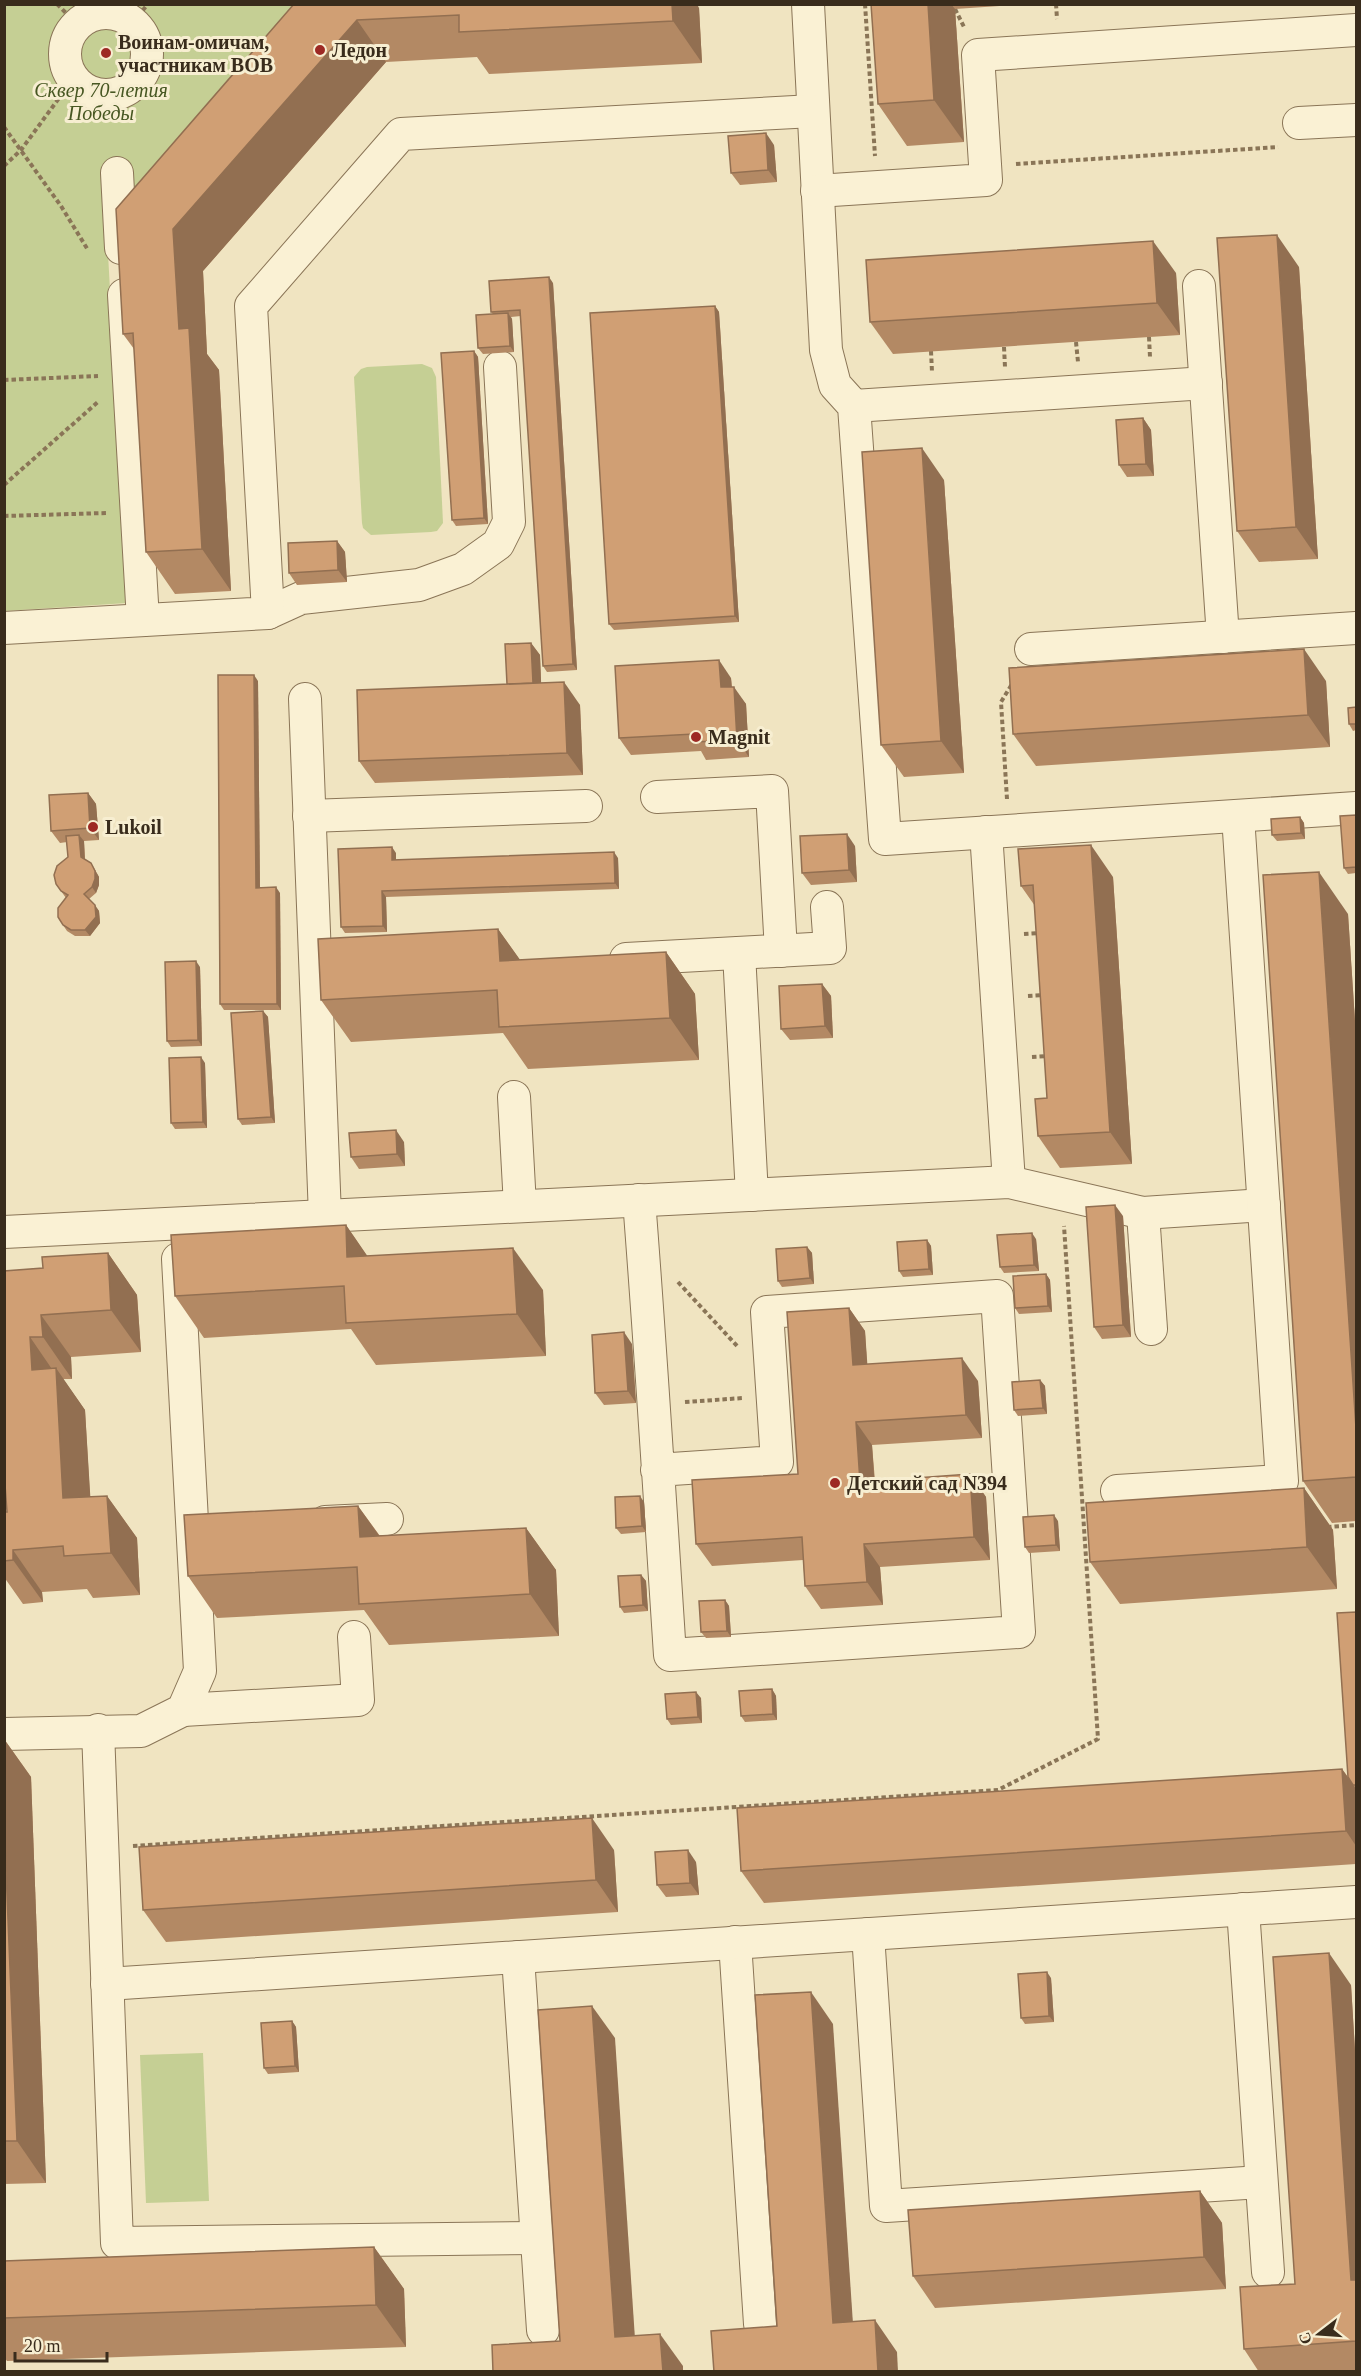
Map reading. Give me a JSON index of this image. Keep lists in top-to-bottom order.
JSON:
{
  "parks": ["Сквер 70-летия Победы"],
  "places": [
    "Ледон",
    "Воинам-омичам, участникам ВОВ",
    "Magnit",
    "Lukoil",
    "Детский сад N394"
  ],
  "scale_bar": "20 m",
  "north": "left"
}
